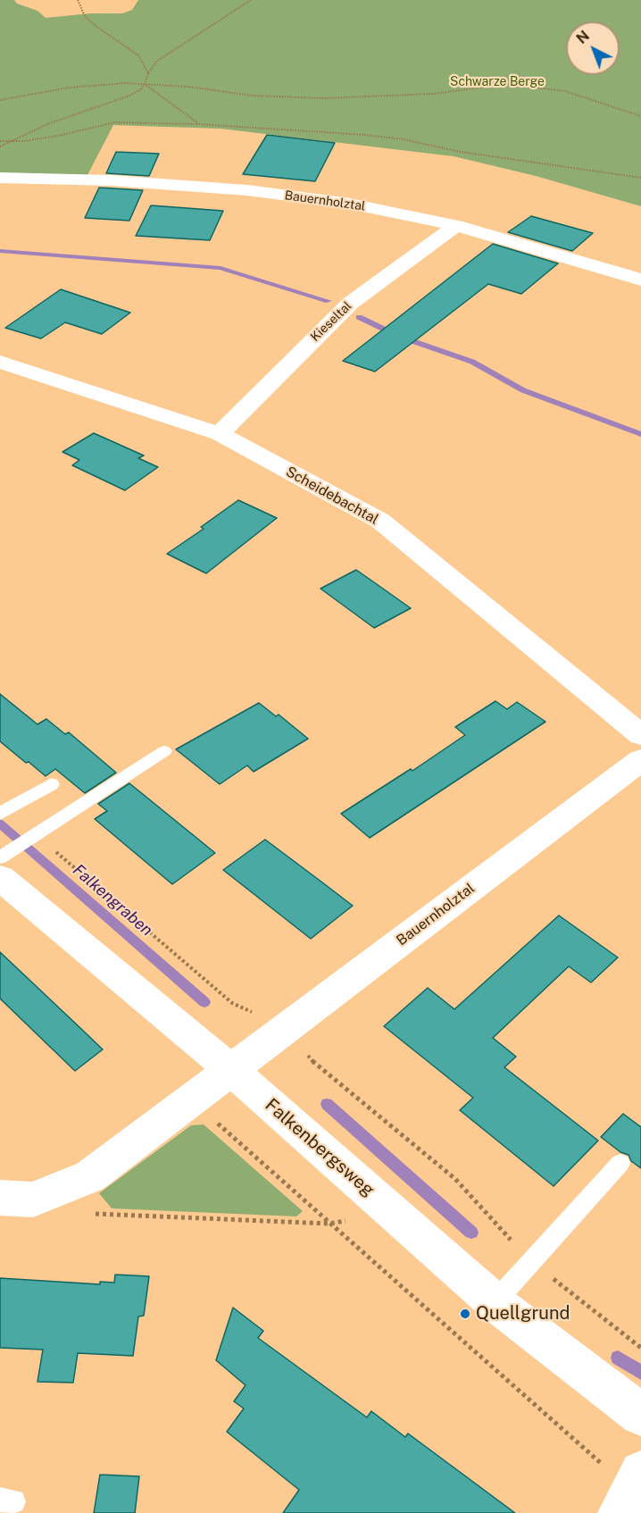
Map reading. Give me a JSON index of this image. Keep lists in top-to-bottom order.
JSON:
{
  "streets": {
    "street": [
      "Bauernholztal",
      "Kieseltal",
      "Scheidebachtal",
      "Falkenbergsweg"
    ]
  },
  "crossings": [
    ["Bauernholztal", "Kieseltal"],
    ["Bauernholztal", "Falkenbergsweg"],
    ["Kieseltal", "Scheidebachtal"]
  ],
  "water": ["Falkengraben"],
  "parks": ["Schwarze Berge"],
  "places": ["Quellgrund"],
  "north": "top left"
}
